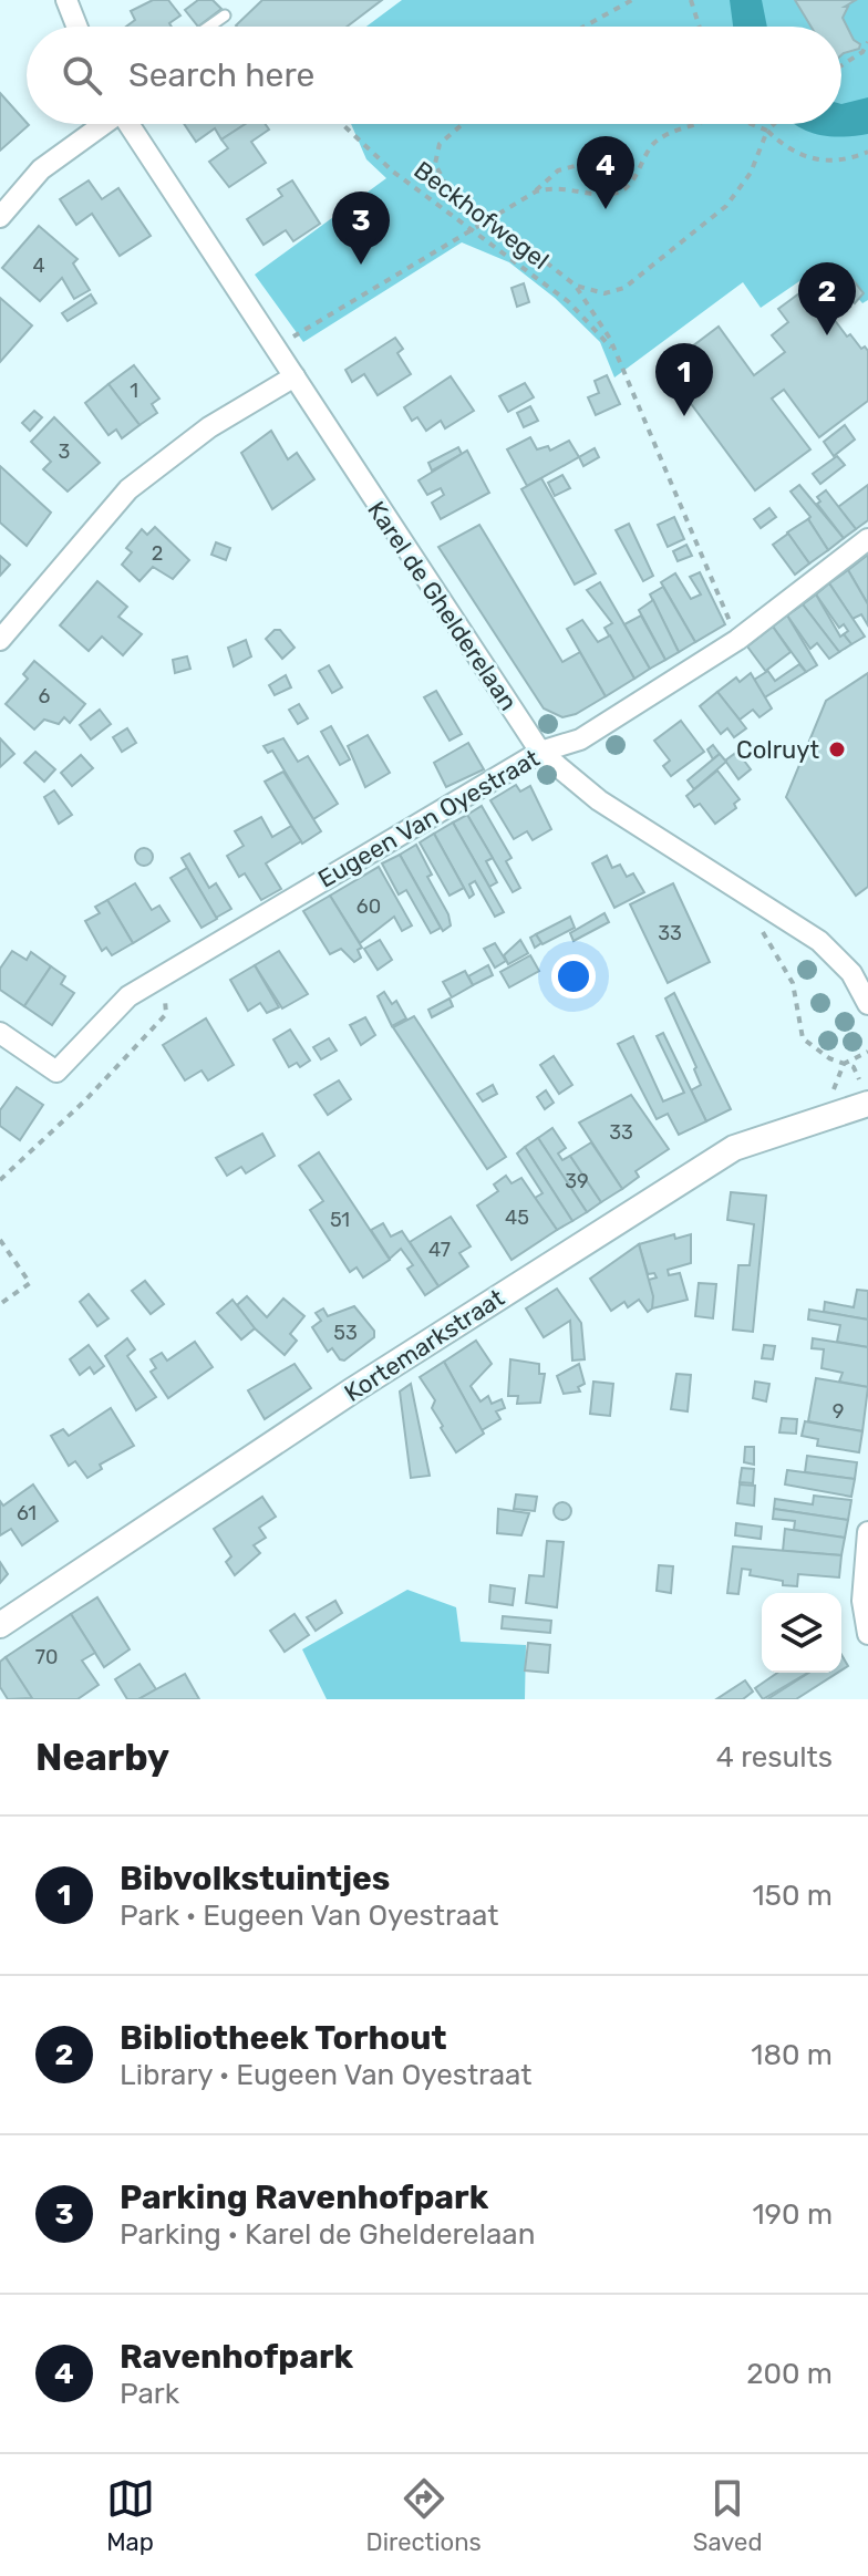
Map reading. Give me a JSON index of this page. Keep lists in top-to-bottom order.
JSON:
{
  "streets": {
    "street": ["Karel de Ghelderelaan", "Eugeen Van Oyestraat", "Kortemarkstraat"],
    "path": ["Beckhofwegel"]
  },
  "crossings": [
    ["Karel de Ghelderelaan", "Eugeen Van Oyestraat"]
  ],
  "places": ["Colruyt"],
  "house_numbers": [
    "4",
    "1",
    "3",
    "2",
    "6",
    "60",
    "33",
    "33",
    "39",
    "45",
    "51",
    "47",
    "53",
    "9",
    "61",
    "70"
  ],
  "page": {
    "search": "Search here",
    "pins": [
      "4",
      "3",
      "2",
      "1"
    ],
    "heading": ["Nearby", "4 results"],
    "list": [
      {
        "mark": "1",
        "name": "Bibvolkstuintjes",
        "note": "Park · Eugeen Van Oyestraat",
        "value": "150 m"
      },
      {
        "mark": "2",
        "name": "Bibliotheek Torhout",
        "note": "Library · Eugeen Van Oyestraat",
        "value": "180 m"
      },
      {
        "mark": "3",
        "name": "Parking Ravenhofpark",
        "note": "Parking · Karel de Ghelderelaan",
        "value": "190 m"
      },
      {
        "mark": "4",
        "name": "Ravenhofpark",
        "note": "Park",
        "value": "200 m"
      }
    ],
    "nav": ["Map", "Directions", "Saved"]
  }
}
